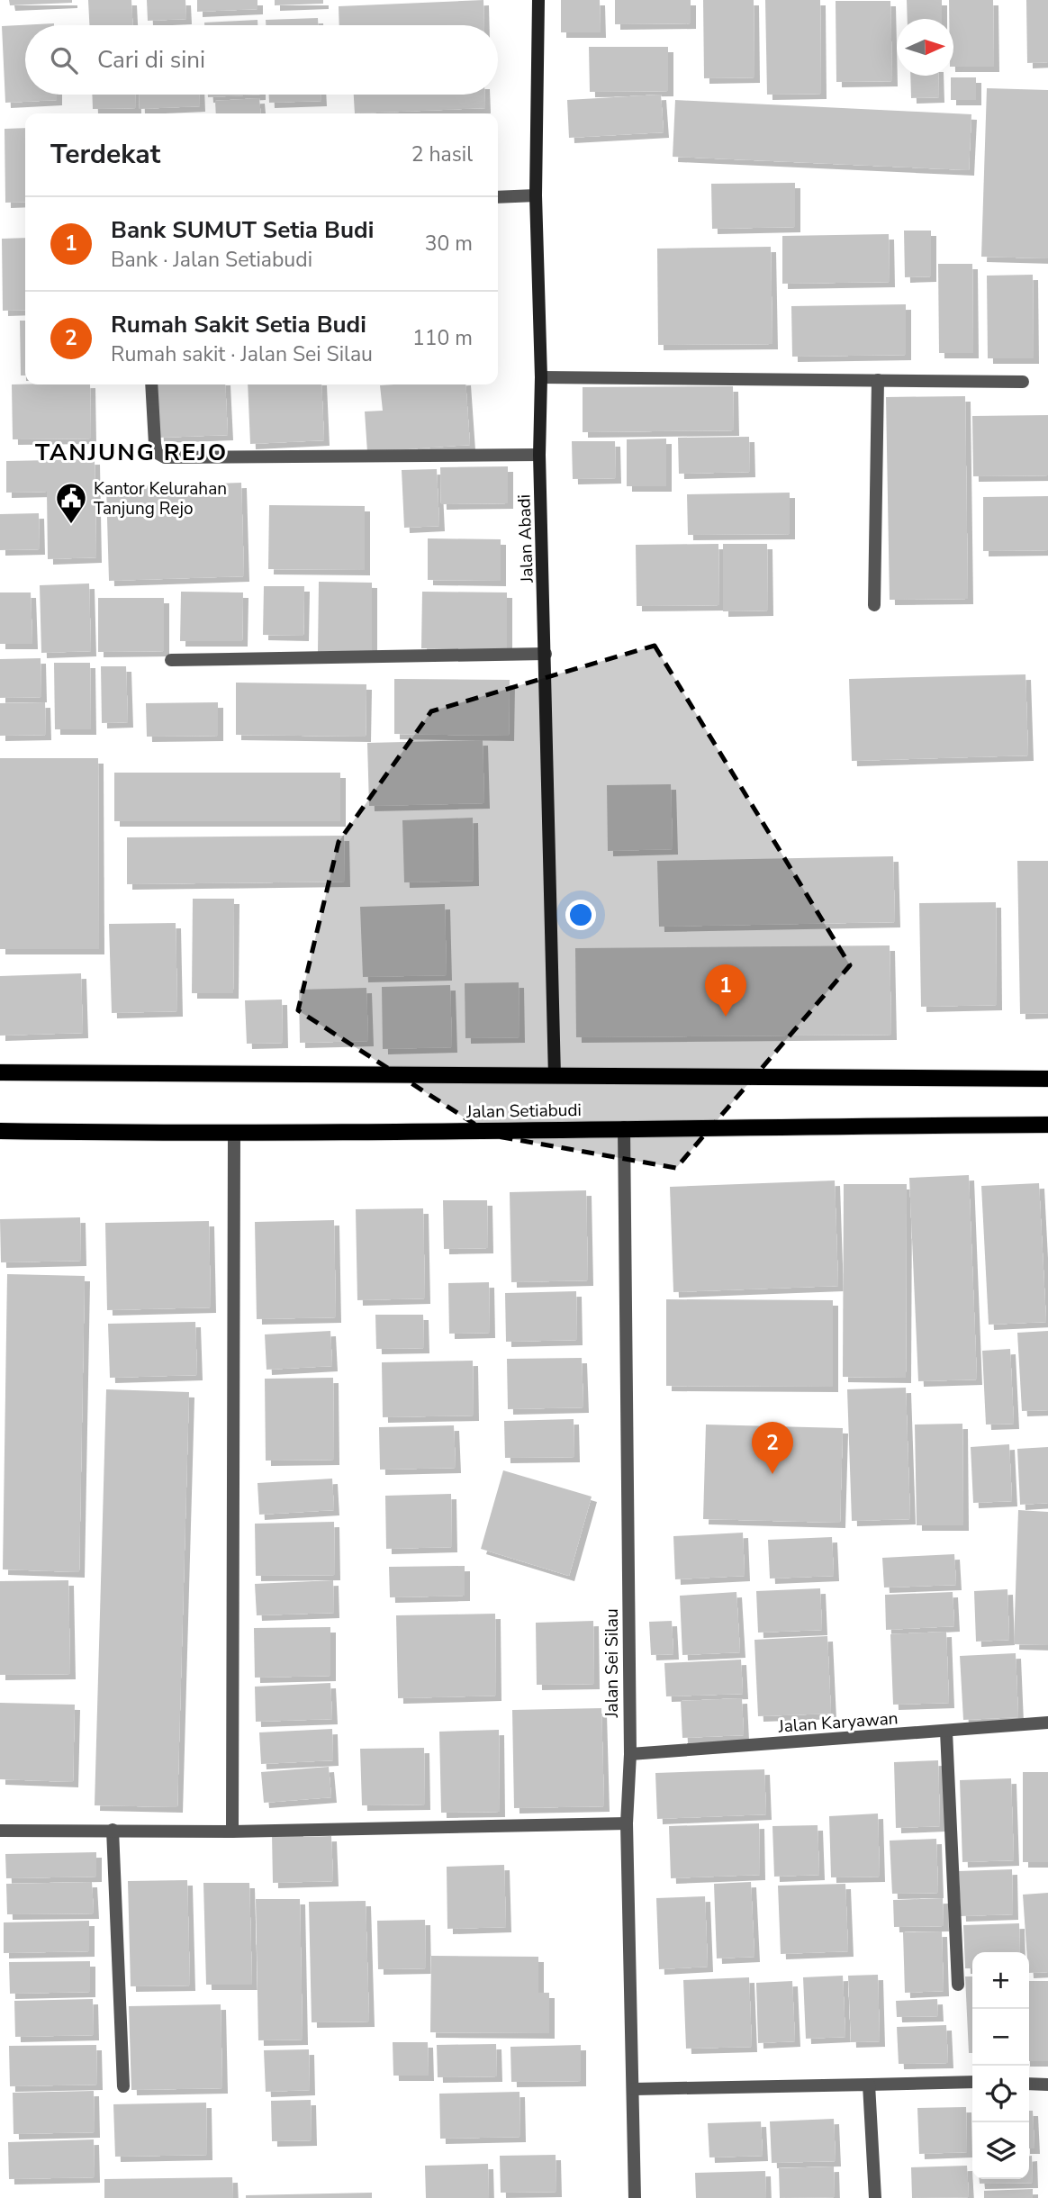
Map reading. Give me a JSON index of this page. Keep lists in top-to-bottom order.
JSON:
{
  "streets": {
    "main road": ["Jalan Setiabudi"],
    "street": ["Jalan Abadi", "Jalan Sei Silau", "Jalan Karyawan"]
  },
  "crossings": [
    ["Jalan Abadi", "Jalan Setiabudi"],
    ["Jalan Setiabudi", "Jalan Sei Silau"],
    ["Jalan Sei Silau", "Jalan Karyawan"]
  ],
  "districts": ["TANJUNG REJO"],
  "places": {
    "public building": ["Kantor Kelurahan Tanjung Rejo"]
  },
  "north": "right",
  "page": {
    "search": "Cari di sini",
    "heading": ["Terdekat", "2 hasil"],
    "list": [
      {
        "mark": "1",
        "name": "Bank SUMUT Setia Budi",
        "note": "Bank · Jalan Setiabudi",
        "value": "30 m"
      },
      {
        "mark": "2",
        "name": "Rumah Sakit Setia Budi",
        "note": "Rumah sakit · Jalan Sei Silau",
        "value": "110 m"
      }
    ],
    "pins": ["1", "2"],
    "map_buttons": ["+", "−"]
  }
}
